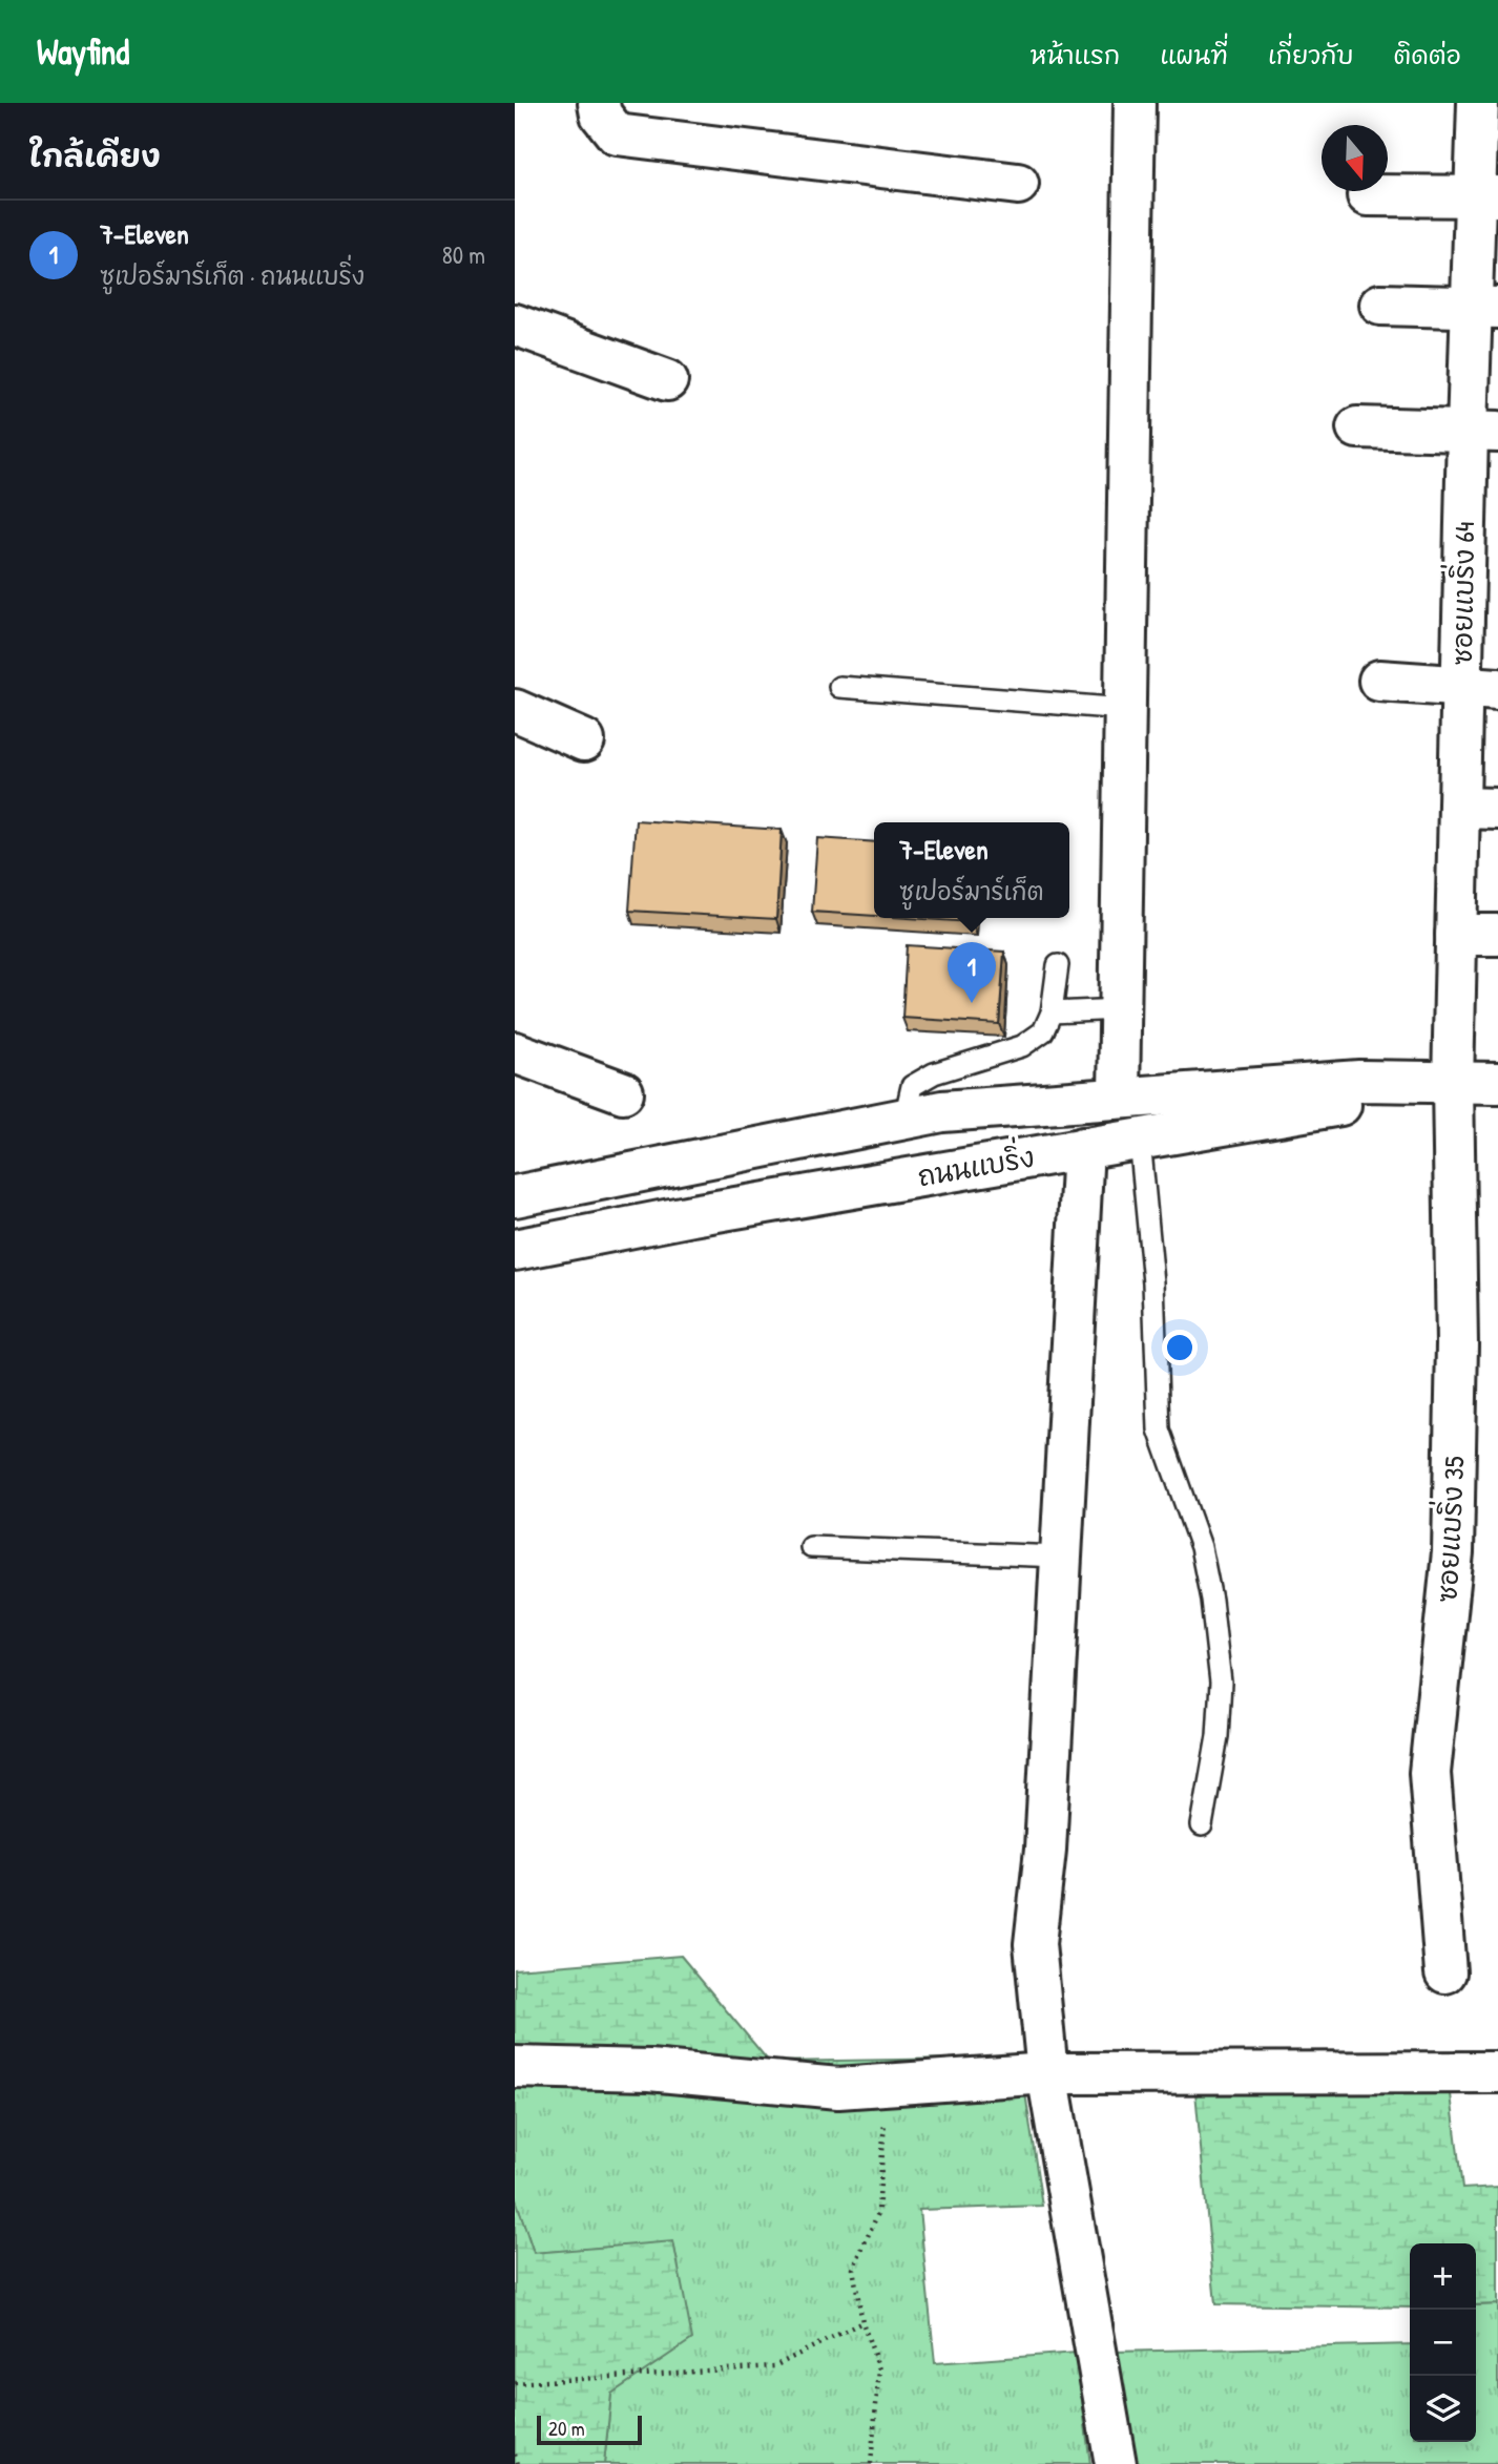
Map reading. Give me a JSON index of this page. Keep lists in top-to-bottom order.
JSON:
{
  "streets": {
    "street": ["ซอยแบริ่ง 64", "ถนนแบริ่ง", "ซอยแบริ่ง 35"]
  },
  "crossings": [
    ["ซอยแบริ่ง 64", "ถนนแบริ่ง"],
    ["ซอยแบริ่ง 64", "ซอยแบริ่ง 35"],
    ["ถนนแบริ่ง", "ซอยแบริ่ง 35"]
  ],
  "scale_bar": "20 m",
  "north": "bottom",
  "page": {
    "header": "Wayfind",
    "nav": [
      "หน้าแรก",
      "แผนที่",
      "เกี่ยวกับ",
      "ติดต่อ"
    ],
    "heading": "ใกล้เคียง",
    "list": [
      {
        "mark": "1",
        "name": "7-Eleven",
        "note": "ซูเปอร์มาร์เก็ต · ถนนแบริ่ง",
        "value": "80 m"
      }
    ],
    "popup": ["7-Eleven", "ซูเปอร์มาร์เก็ต"],
    "pins": "1",
    "map_buttons": ["+", "−"],
    "scale": "20 m"
  }
}
